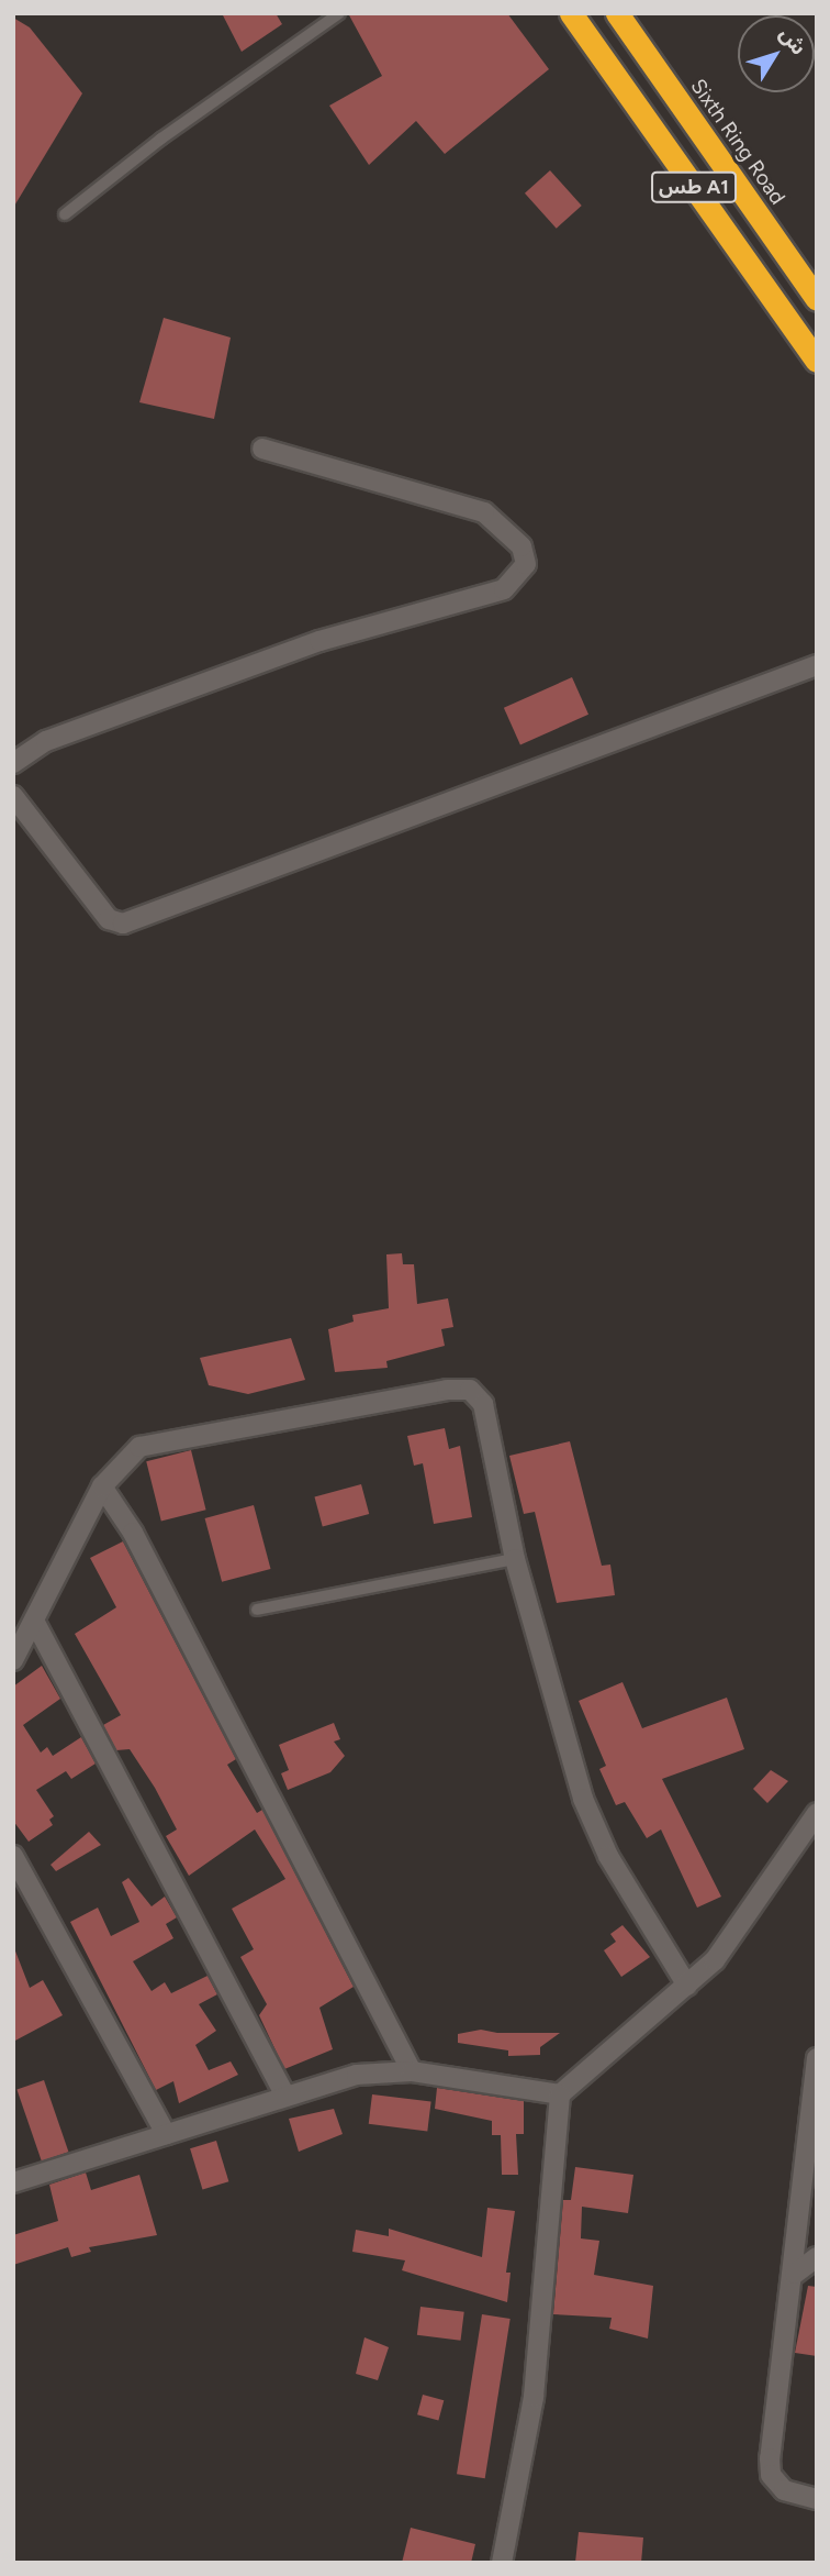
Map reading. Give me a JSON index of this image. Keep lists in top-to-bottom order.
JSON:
{
  "streets": {
    "highway": ["Sixth Ring Road", "طس A1"]
  },
  "north": "top right"
}
